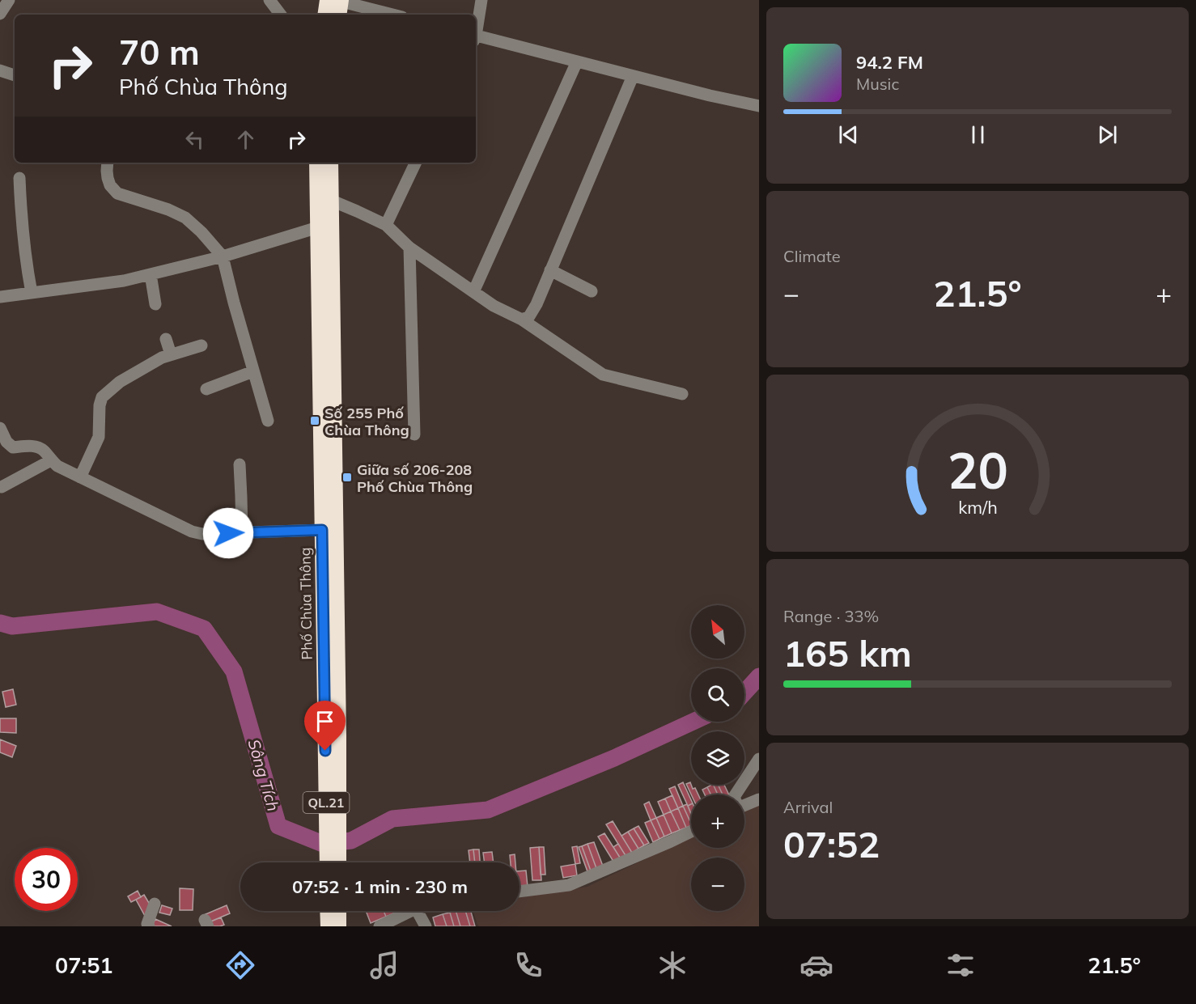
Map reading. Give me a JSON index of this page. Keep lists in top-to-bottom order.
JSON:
{
  "streets": {
    "highway": ["Phố Chùa Thông", "QL.21"]
  },
  "water": ["Sông Tích"],
  "places": {
    "transit": ["Số 255 Phố Chùa Thông", "Giữa số 206-208 Phố Chùa Thông"]
  },
  "north": "top left",
  "page": {
    "turn": ["70 m", "Phố Chùa Thông"],
    "song": ["94.2 FM", "Music"],
    "tile": [
      "Climate",
      ["Range · 33%", "165 km"],
      ["Arrival", "07:52"]
    ],
    "heat": ["−", "21.5°", "+"],
    "map_buttons": ["+", "−"],
    "limit": "30",
    "trip": "07:52 · 1 min · 230 m",
    "tabs": ["07:51", "21.5°"],
    "gauge": ["20", "km/h"]
  }
}
